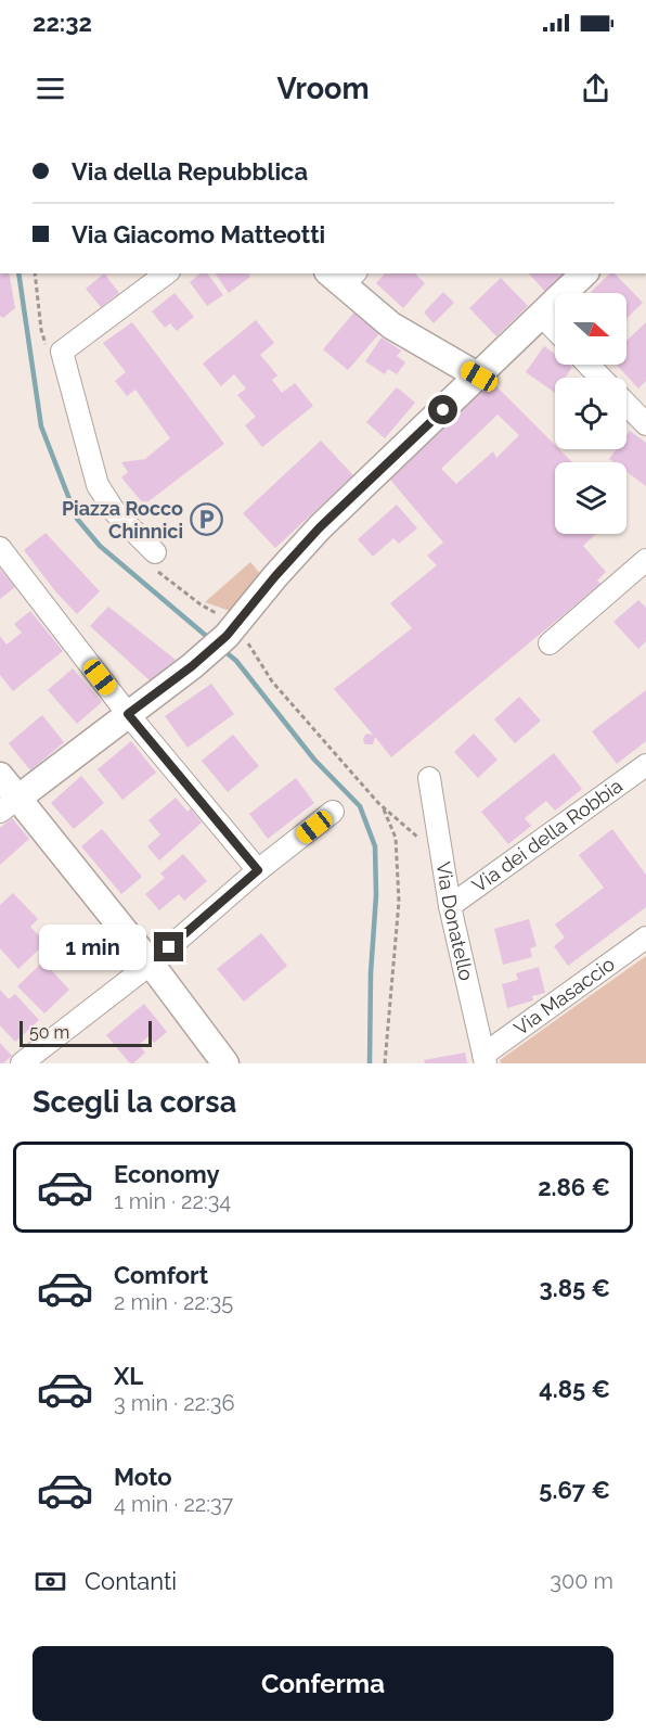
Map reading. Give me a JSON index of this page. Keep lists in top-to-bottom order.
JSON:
{
  "streets": {
    "street": ["Via dei della Robbia", "Via Donatello", "Via Masaccio"]
  },
  "crossings": [
    ["Via dei della Robbia", "Via Donatello"],
    ["Via Donatello", "Via Masaccio"]
  ],
  "places": {
    "parking": ["Piazza Rocco Chinnici"]
  },
  "scale_bar": "50 m",
  "north": "right",
  "page": {
    "status": "22:32",
    "header": "Vroom",
    "banner": ["Via della Repubblica", "Via Giacomo Matteotti"],
    "bubble": "1 min",
    "scale": "50 m",
    "heading": "Scegli la corsa",
    "list": [
      {
        "name": "Economy",
        "note": "1 min · 22:34",
        "value": "2.86 €"
      },
      {
        "name": "Comfort",
        "note": "2 min · 22:35",
        "value": "3.85 €"
      },
      {
        "name": "XL",
        "note": "3 min · 22:36",
        "value": "4.85 €"
      },
      {
        "name": "Moto",
        "note": "4 min · 22:37",
        "value": "5.67 €"
      }
    ],
    "pay": ["Contanti", "300 m"],
    "buttons": "Conferma"
  }
}
